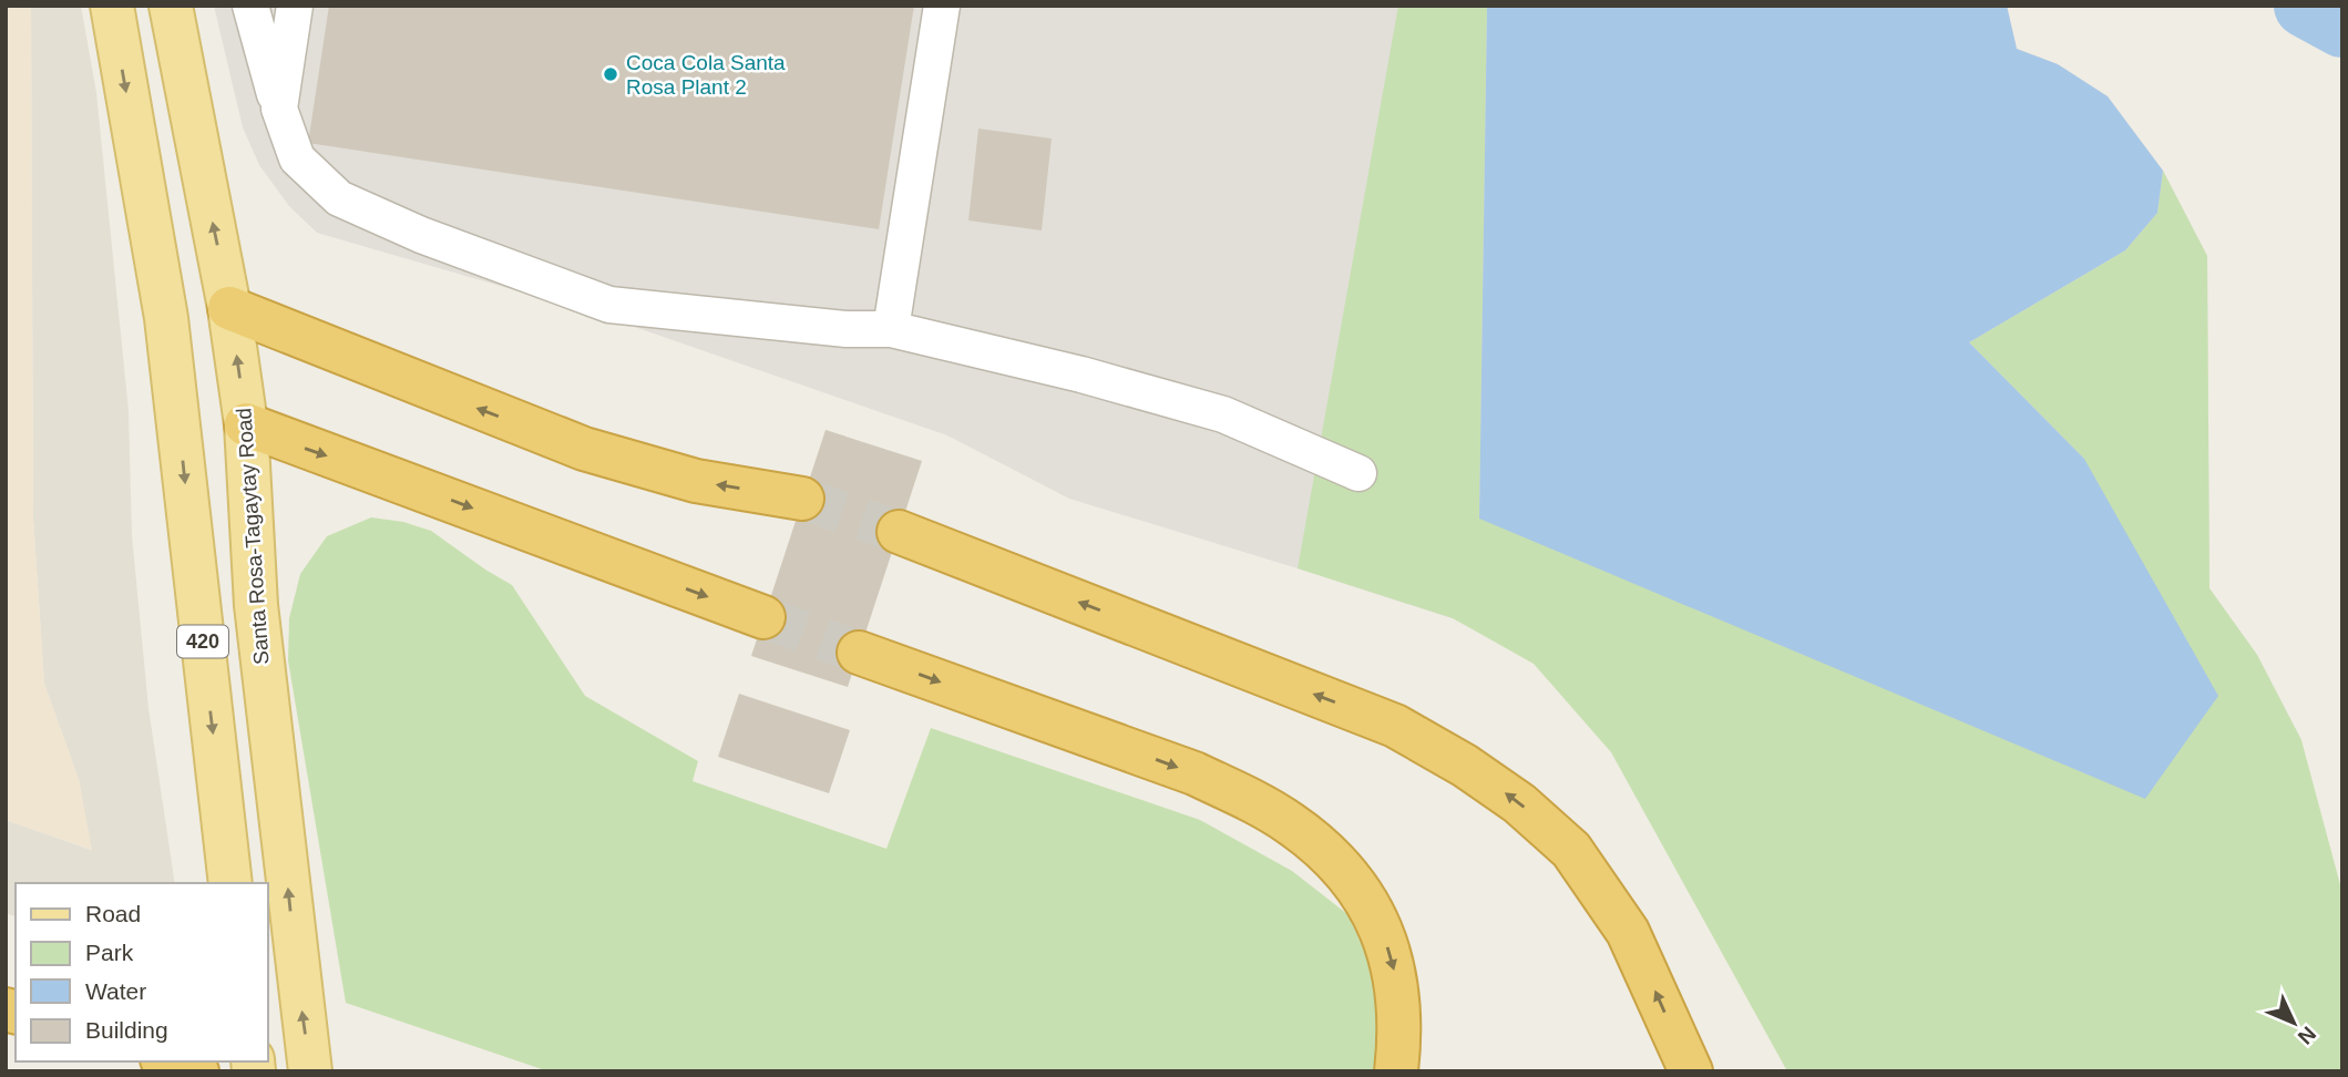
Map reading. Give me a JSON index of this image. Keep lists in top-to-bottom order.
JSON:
{
  "streets": {
    "main road": ["Santa Rosa-Tagaytay Road", "420"]
  },
  "places": ["Coca Cola Santa Rosa Plant 2"],
  "legend": [
    "Road",
    "Park",
    "Water",
    "Building"
  ],
  "north": "bottom right"
}
